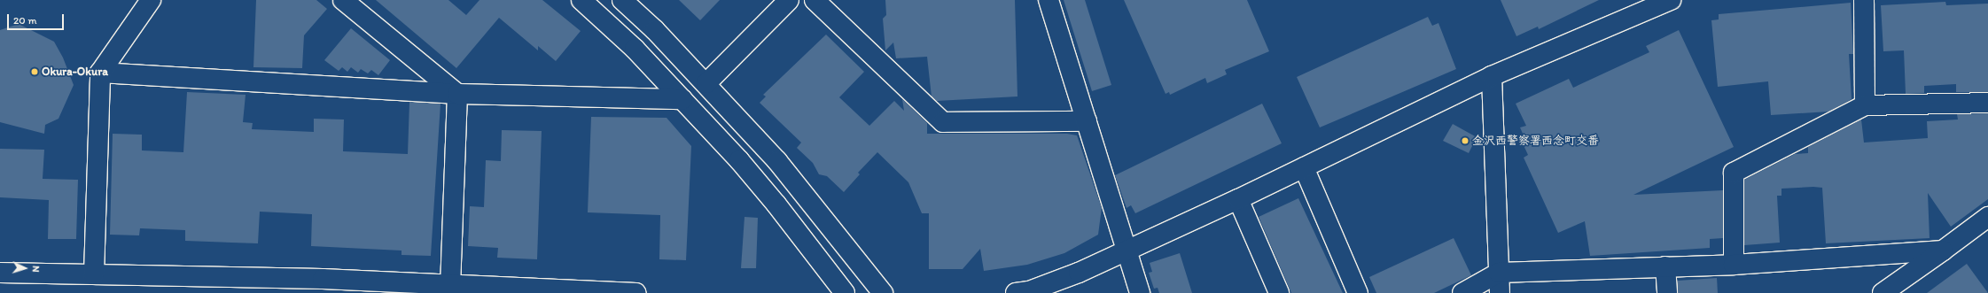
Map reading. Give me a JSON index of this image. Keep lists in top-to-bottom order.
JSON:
{
  "places": ["Okura-Okura", "金沢西警察署西念町交番"],
  "scale_bar": "20 m",
  "north": "right"
}
